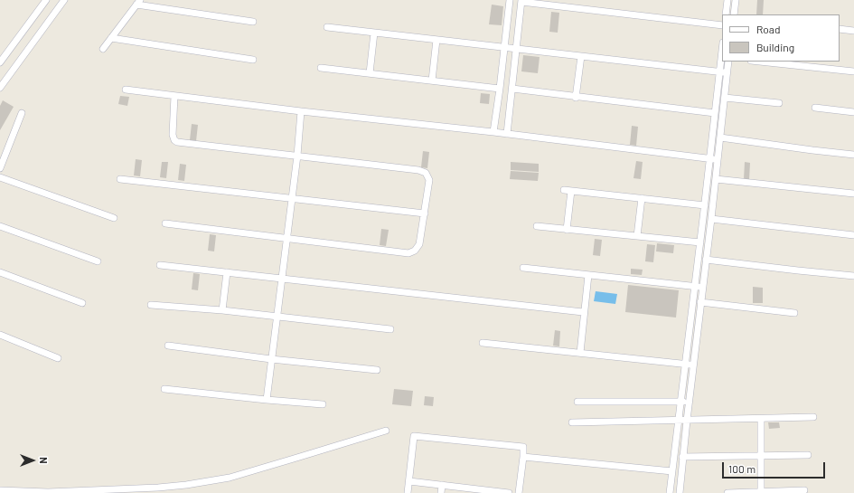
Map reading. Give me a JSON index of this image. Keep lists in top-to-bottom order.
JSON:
{
  "legend": ["Road", "Building"],
  "scale_bar": "100 m",
  "north": "right"
}
